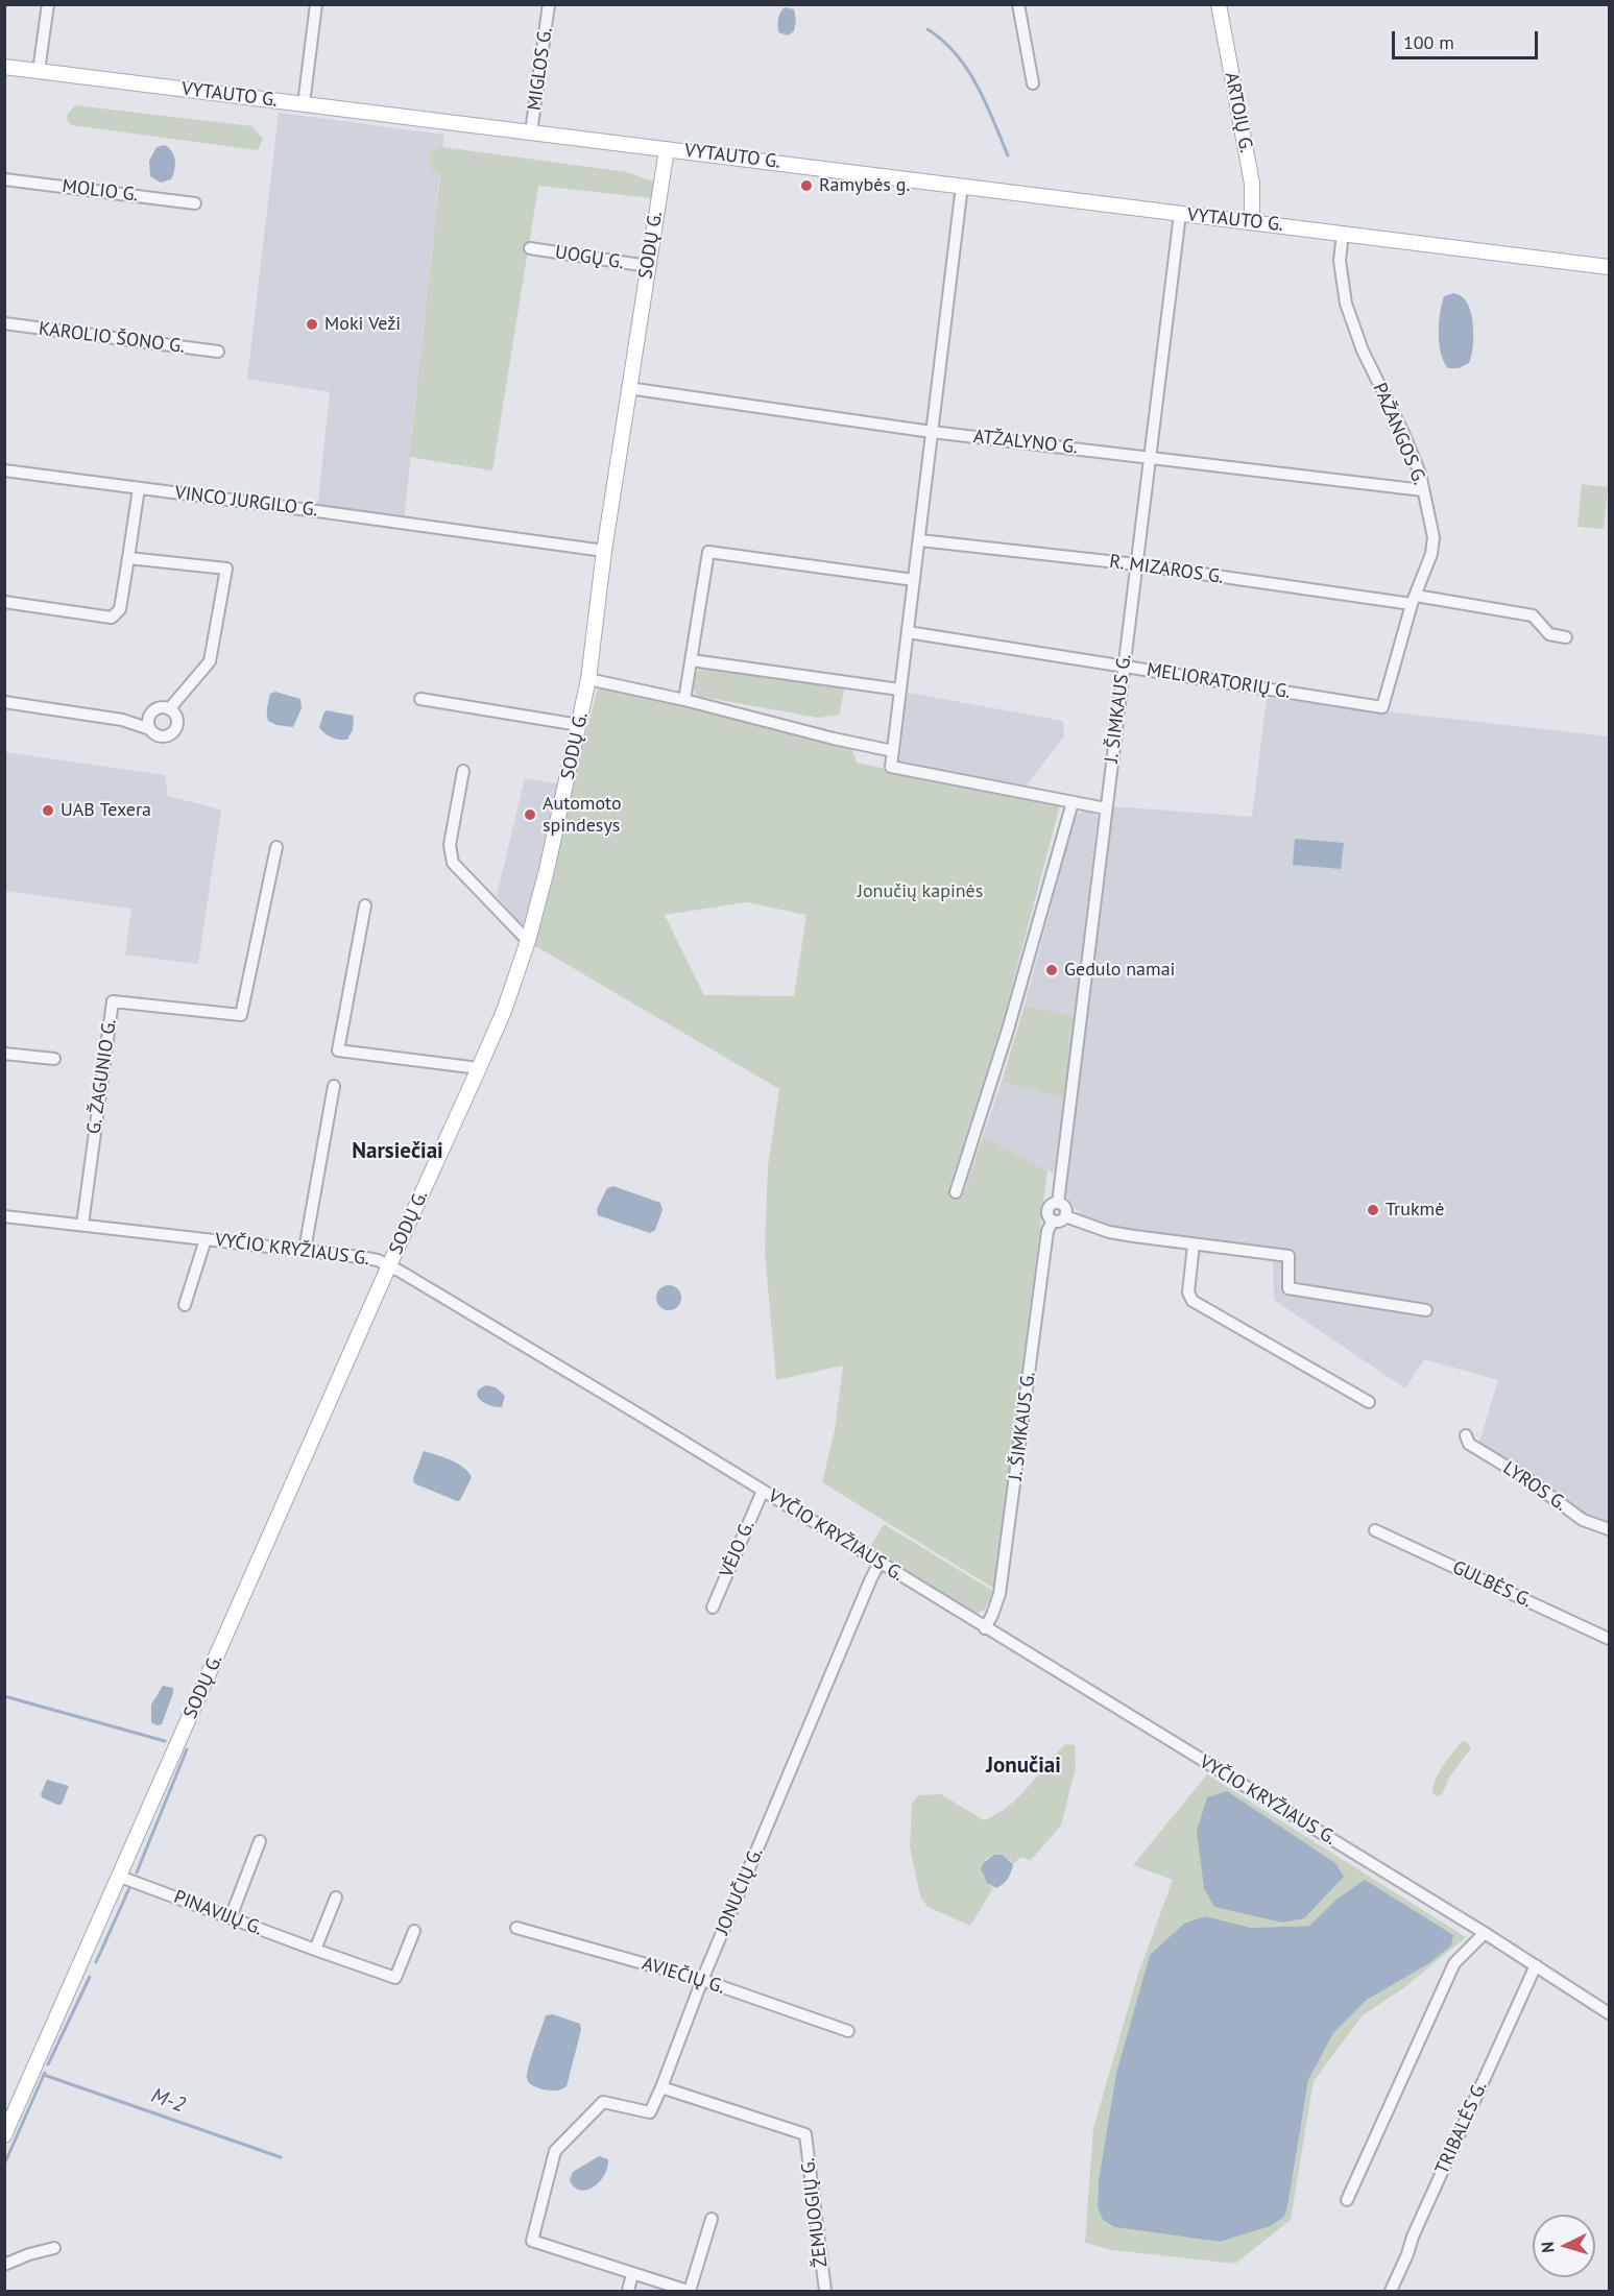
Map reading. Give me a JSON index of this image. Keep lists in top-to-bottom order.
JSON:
{
  "streets": {
    "main road": ["VYTAUTO G.", "ARTOJŲ G.", "SODŲ G."],
    "street": [
      "MIGLOS G.",
      "MOLIO G.",
      "UOGŲ G.",
      "KAROLIO ŠONO G.",
      "PAŽANGOS G.",
      "ATŽALYNO G.",
      "VINCO JURGILO G.",
      "R. MIZAROS G.",
      "MELIORATORIŲ G.",
      "J. ŠIMKAUS G.",
      "G. ŽAGUNIO G.",
      "VYČIO KRYŽIAUS G.",
      "LYROS G.",
      "VĖJO G.",
      "GULBĖS G.",
      "JONUČIŲ G.",
      "PINAVIJŲ G.",
      "AVIEČIŲ G.",
      "TRIBALĖS G.",
      "ŽEMUOGIŲ G."
    ]
  },
  "crossings": [
    ["MIGLOS G.", "VYTAUTO G."],
    ["VYTAUTO G.", "ARTOJŲ G."],
    ["VYTAUTO G.", "SODŲ G."],
    ["VYTAUTO G.", "PAŽANGOS G."],
    ["VYTAUTO G.", "J. ŠIMKAUS G."],
    ["SODŲ G.", "UOGŲ G."],
    ["SODŲ G.", "ATŽALYNO G."],
    ["SODŲ G.", "VINCO JURGILO G."],
    ["SODŲ G.", "VYČIO KRYŽIAUS G."],
    ["SODŲ G.", "PINAVIJŲ G."],
    ["PAŽANGOS G.", "ATŽALYNO G."],
    ["PAŽANGOS G.", "R. MIZAROS G."],
    ["PAŽANGOS G.", "MELIORATORIŲ G."],
    ["ATŽALYNO G.", "J. ŠIMKAUS G."],
    ["R. MIZAROS G.", "J. ŠIMKAUS G."],
    ["MELIORATORIŲ G.", "J. ŠIMKAUS G."],
    ["J. ŠIMKAUS G.", "VYČIO KRYŽIAUS G."],
    ["G. ŽAGUNIO G.", "VYČIO KRYŽIAUS G."],
    ["VYČIO KRYŽIAUS G.", "VĖJO G."],
    ["VYČIO KRYŽIAUS G.", "JONUČIŲ G."],
    ["VYČIO KRYŽIAUS G.", "TRIBALĖS G."],
    ["JONUČIŲ G.", "AVIEČIŲ G."],
    ["JONUČIŲ G.", "ŽEMUOGIŲ G."]
  ],
  "districts": ["Narsiečiai", "Jonučiai"],
  "water": ["M-2"],
  "parks": ["Jonučių kapinės"],
  "places": [
    "Ramybės g.",
    "Moki Veži",
    "UAB Texera",
    "Automoto spindesys",
    "Gedulo namai",
    "Trukmė"
  ],
  "scale_bar": "100 m",
  "north": "left"
}
